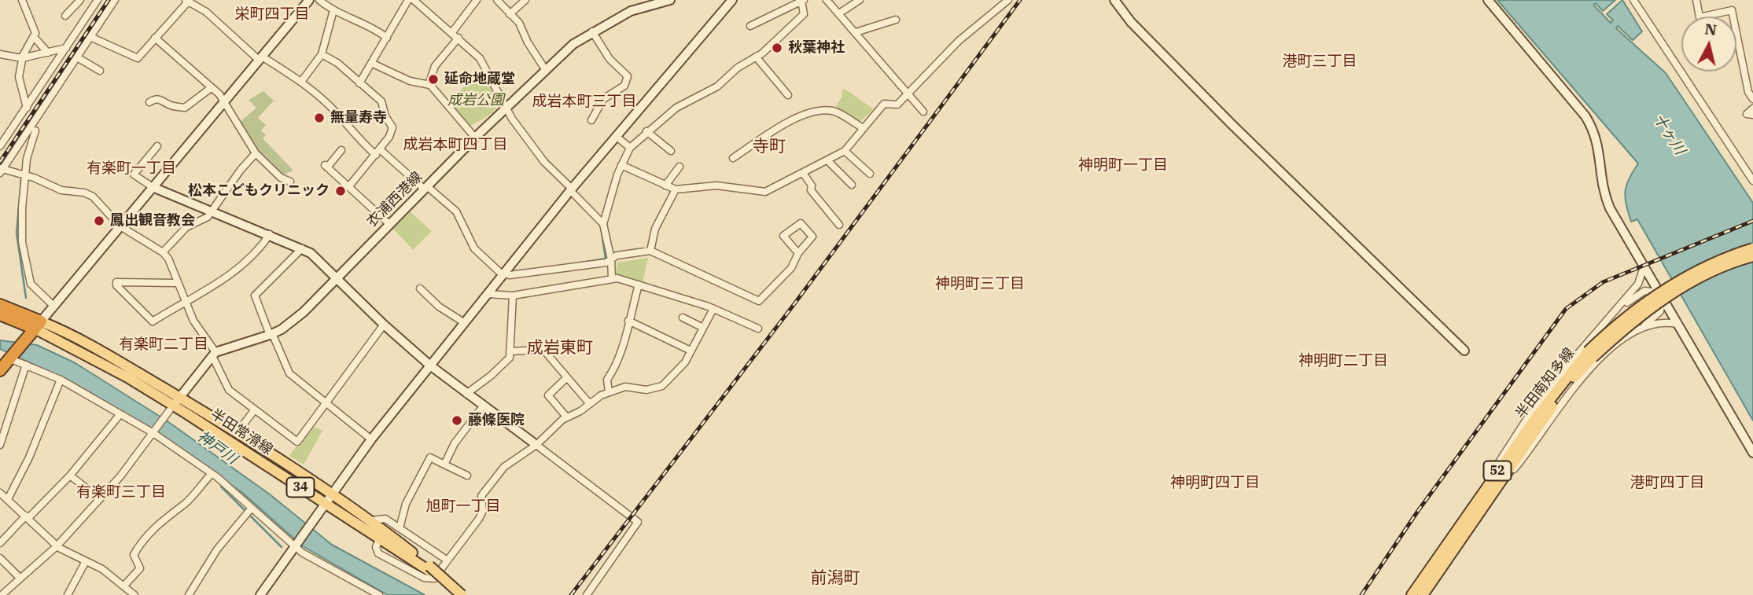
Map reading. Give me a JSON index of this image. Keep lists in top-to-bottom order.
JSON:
{
  "streets": {
    "main road": [
      "半田南知多線",
      "半田常滑線",
      "52",
      "34"
    ],
    "street": ["衣浦西港線"]
  },
  "crossings": [
    ["半田常滑線", "34"]
  ],
  "districts": [
    "栄町四丁目",
    "港町三丁目",
    "成岩本町三丁目",
    "成岩本町四丁目",
    "寺町",
    "神明町一丁目",
    "有楽町一丁目",
    "神明町三丁目",
    "有楽町二丁目",
    "成岩東町",
    "神明町二丁目",
    "神明町四丁目",
    "港町四丁目",
    "有楽町三丁目",
    "旭町一丁目",
    "前潟町"
  ],
  "water": ["十ヶ川", "神戸川"],
  "parks": ["成岩公園"],
  "places": [
    "秋葉神社",
    "延命地蔵堂",
    "無量寿寺",
    "松本こどもクリニック",
    "鳳出観音教会",
    "藤條医院"
  ],
  "north": "top"
}
